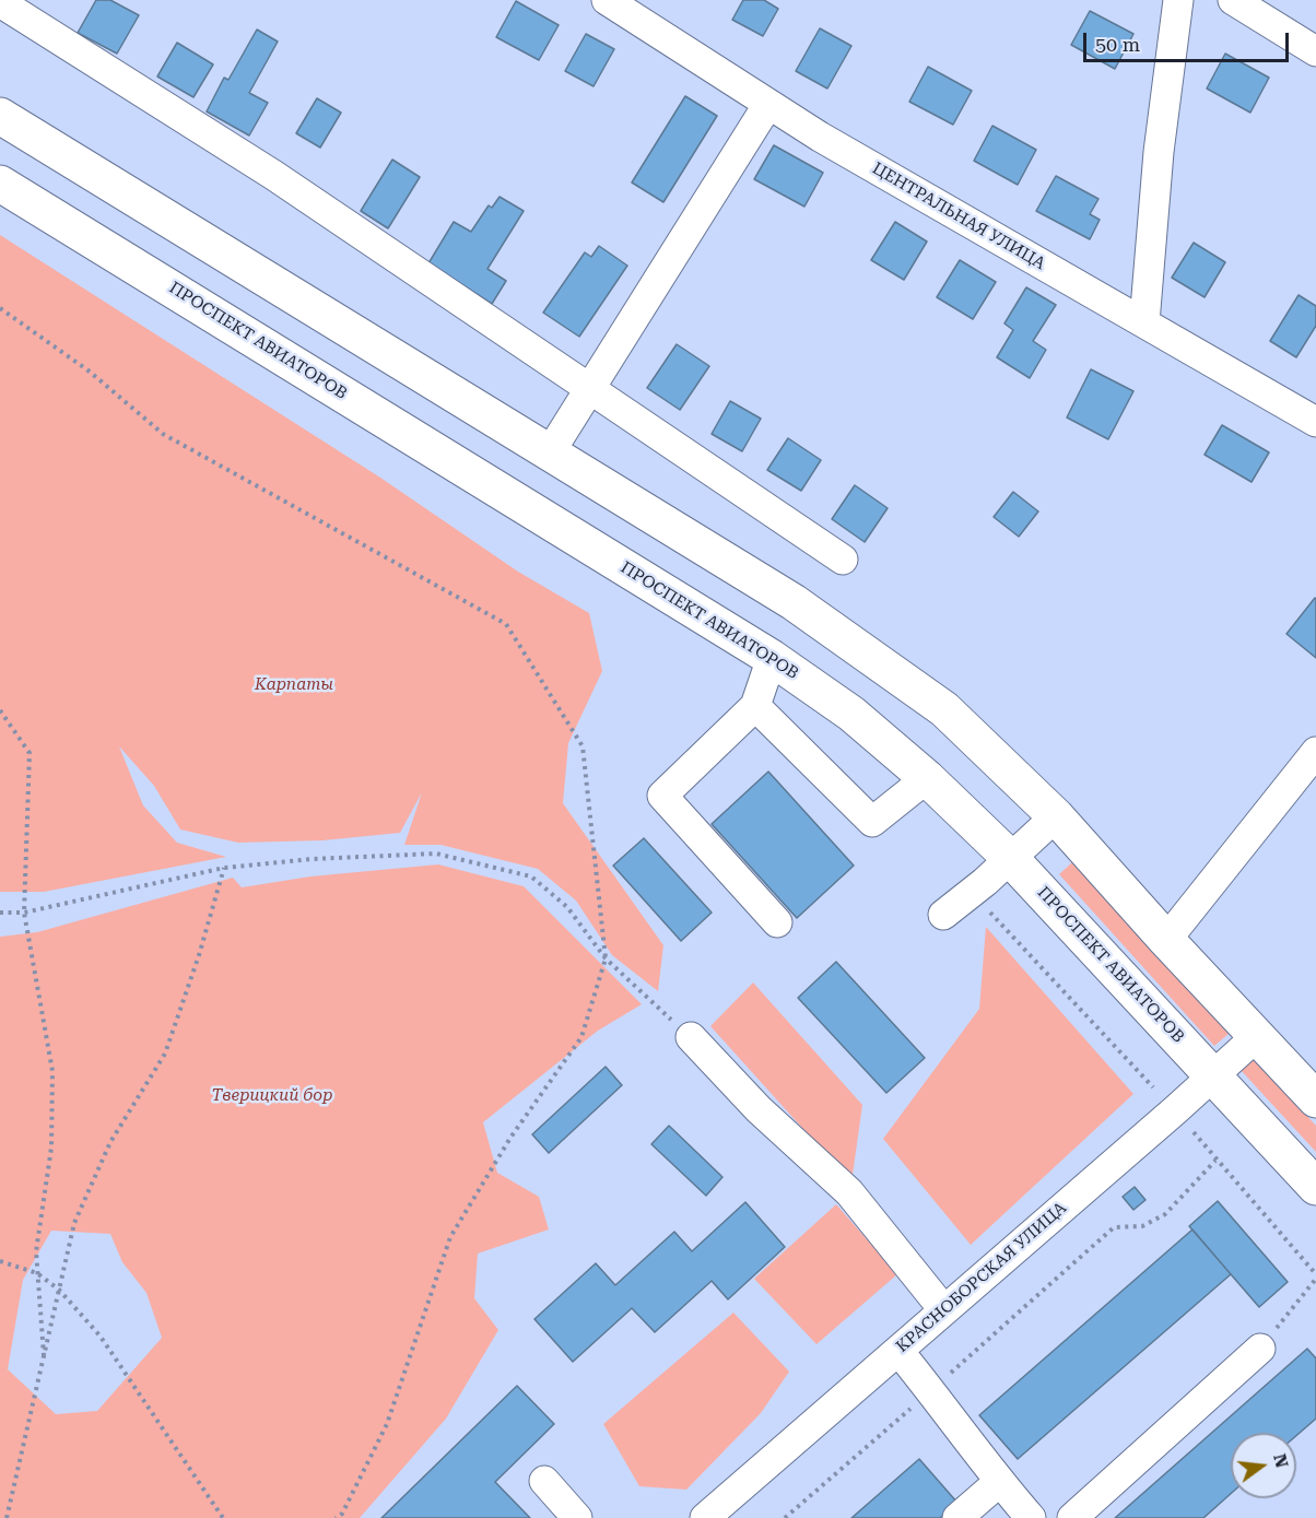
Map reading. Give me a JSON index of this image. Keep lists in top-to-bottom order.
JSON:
{
  "streets": {
    "main road": ["ПРОСПЕКТ АВИАТОРОВ"],
    "street": ["ЦЕНТРАЛЬНАЯ УЛИЦА", "КРАСНОБОРСКАЯ УЛИЦА"]
  },
  "crossings": [
    ["ПРОСПЕКТ АВИАТОРОВ", "КРАСНОБОРСКАЯ УЛИЦА"]
  ],
  "parks": ["Карпаты", "Тверицкий бор"],
  "scale_bar": "50 m",
  "north": "right"
}
